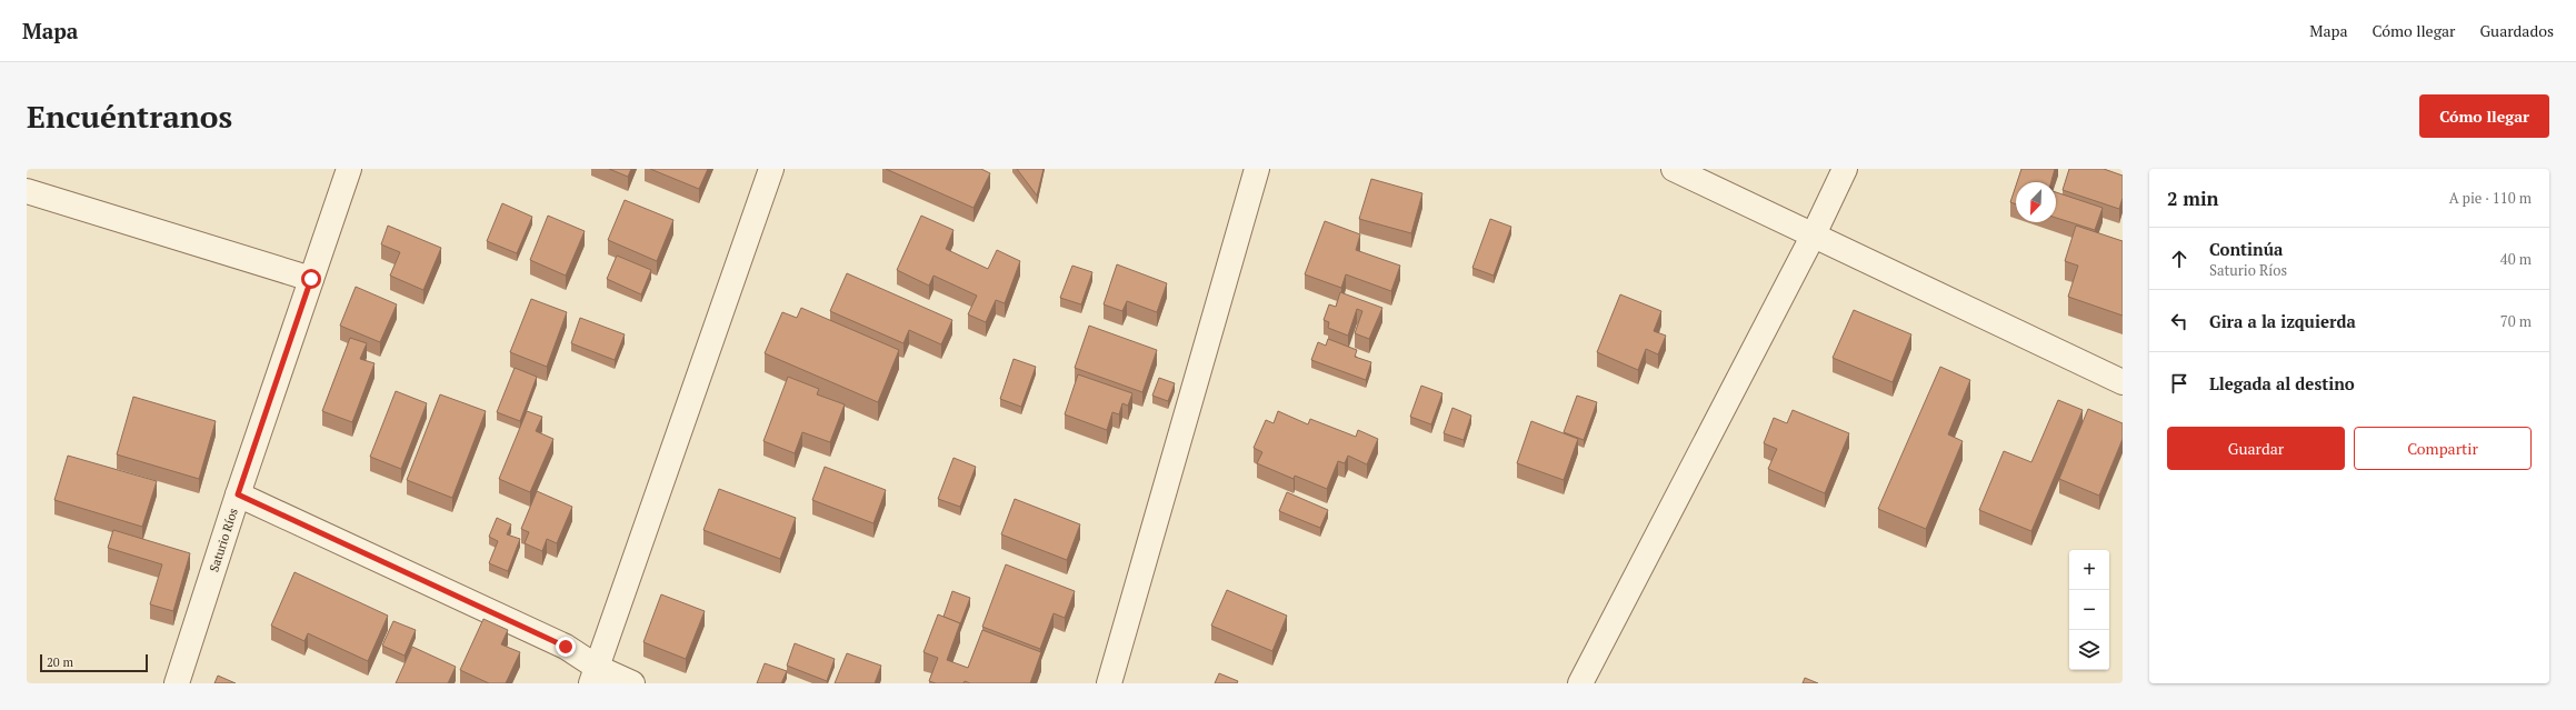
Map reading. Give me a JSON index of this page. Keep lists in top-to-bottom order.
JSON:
{
  "streets": {
    "street": ["Saturio Ríos"]
  },
  "scale_bar": "20 m",
  "north": "bottom left",
  "page": {
    "header": "Mapa",
    "nav": ["Mapa", "Cómo llegar", "Guardados"],
    "buttons": [
      "Cómo llegar",
      ["Guardar", "Compartir"]
    ],
    "title": "Encuéntranos",
    "heading": ["2 min", "A pie · 110 m"],
    "list": [
      ["Continúa", "Saturio Ríos", "40 m"],
      ["Gira a la izquierda", "70 m"],
      "Llegada al destino"
    ],
    "map_buttons": ["+", "−"],
    "scale": "20 m"
  }
}
